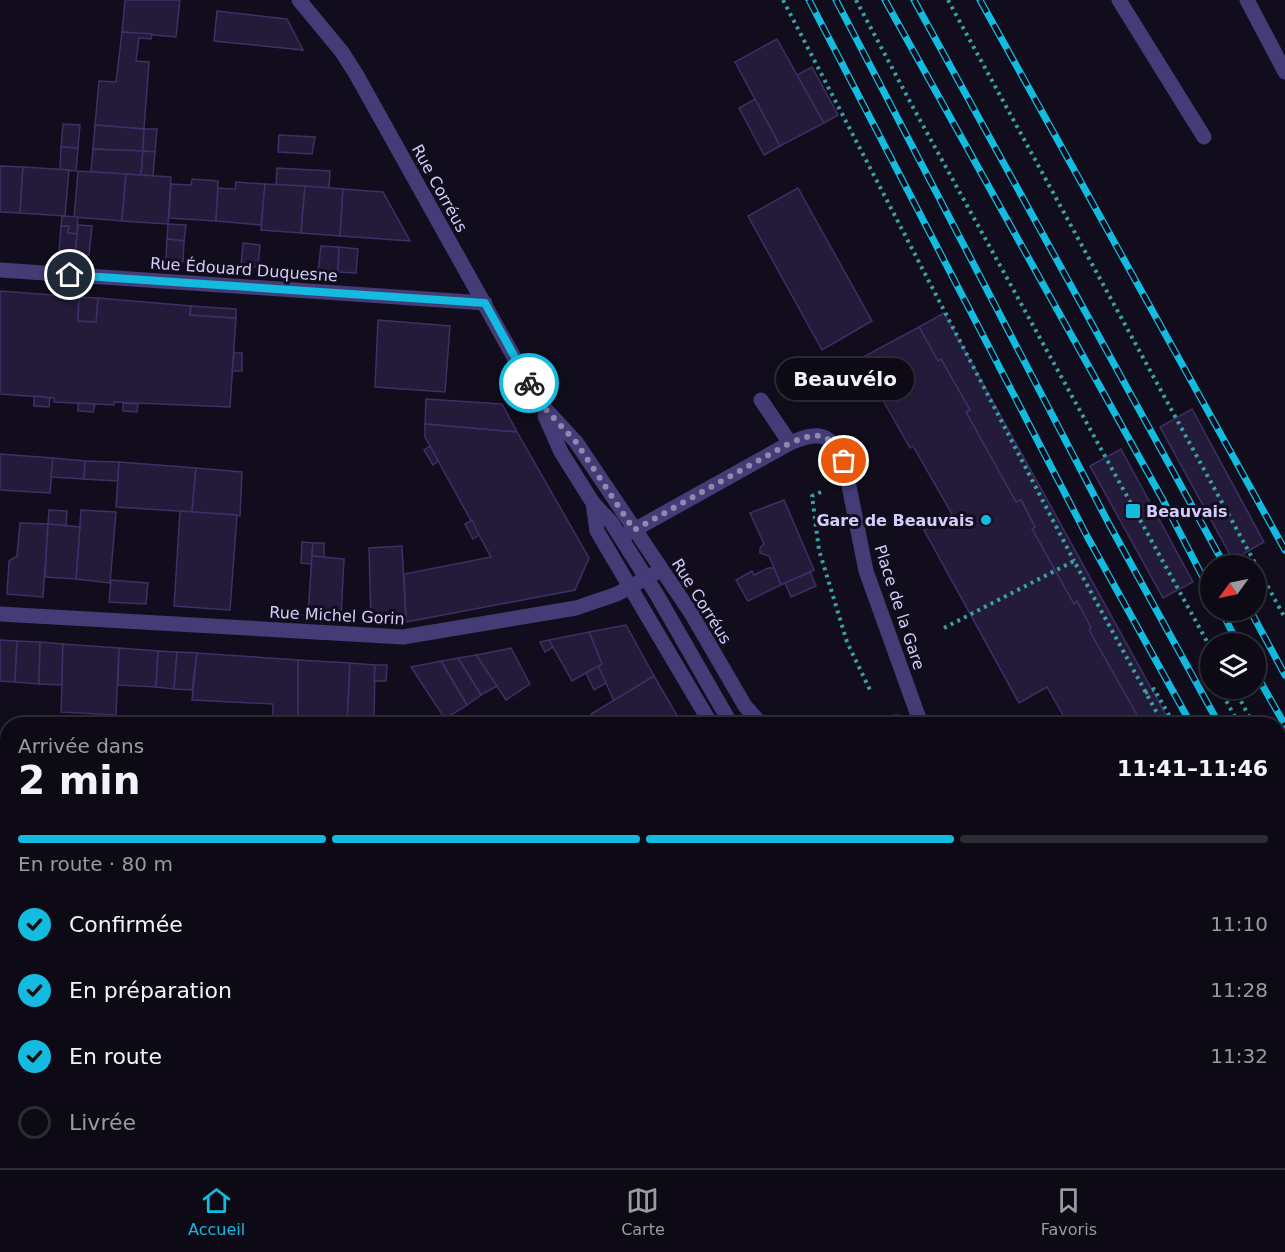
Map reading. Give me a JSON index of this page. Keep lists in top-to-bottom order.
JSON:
{
  "streets": {
    "street": [
      "Rue Corréus",
      "Rue Édouard Duquesne",
      "Place de la Gare",
      "Rue Michel Gorin"
    ]
  },
  "crossings": [
    ["Rue Corréus", "Rue Édouard Duquesne"],
    ["Rue Corréus", "Place de la Gare"],
    ["Rue Corréus", "Rue Michel Gorin"]
  ],
  "places": {
    "other": ["Beauvélo", "Gare de Beauvais"],
    "transit": ["Beauvais"]
  },
  "north": "bottom left",
  "page": {
    "bubble": "Beauvélo",
    "heading": ["2 min", "Arrivée dans", "11:41–11:46"],
    "bar": "En route · 80 m",
    "list": [
      ["Confirmée", "11:10"],
      ["En préparation", "11:28"],
      ["En route", "11:32"],
      "Livrée"
    ],
    "tabs": ["Accueil", "Carte", "Favoris"]
  }
}
